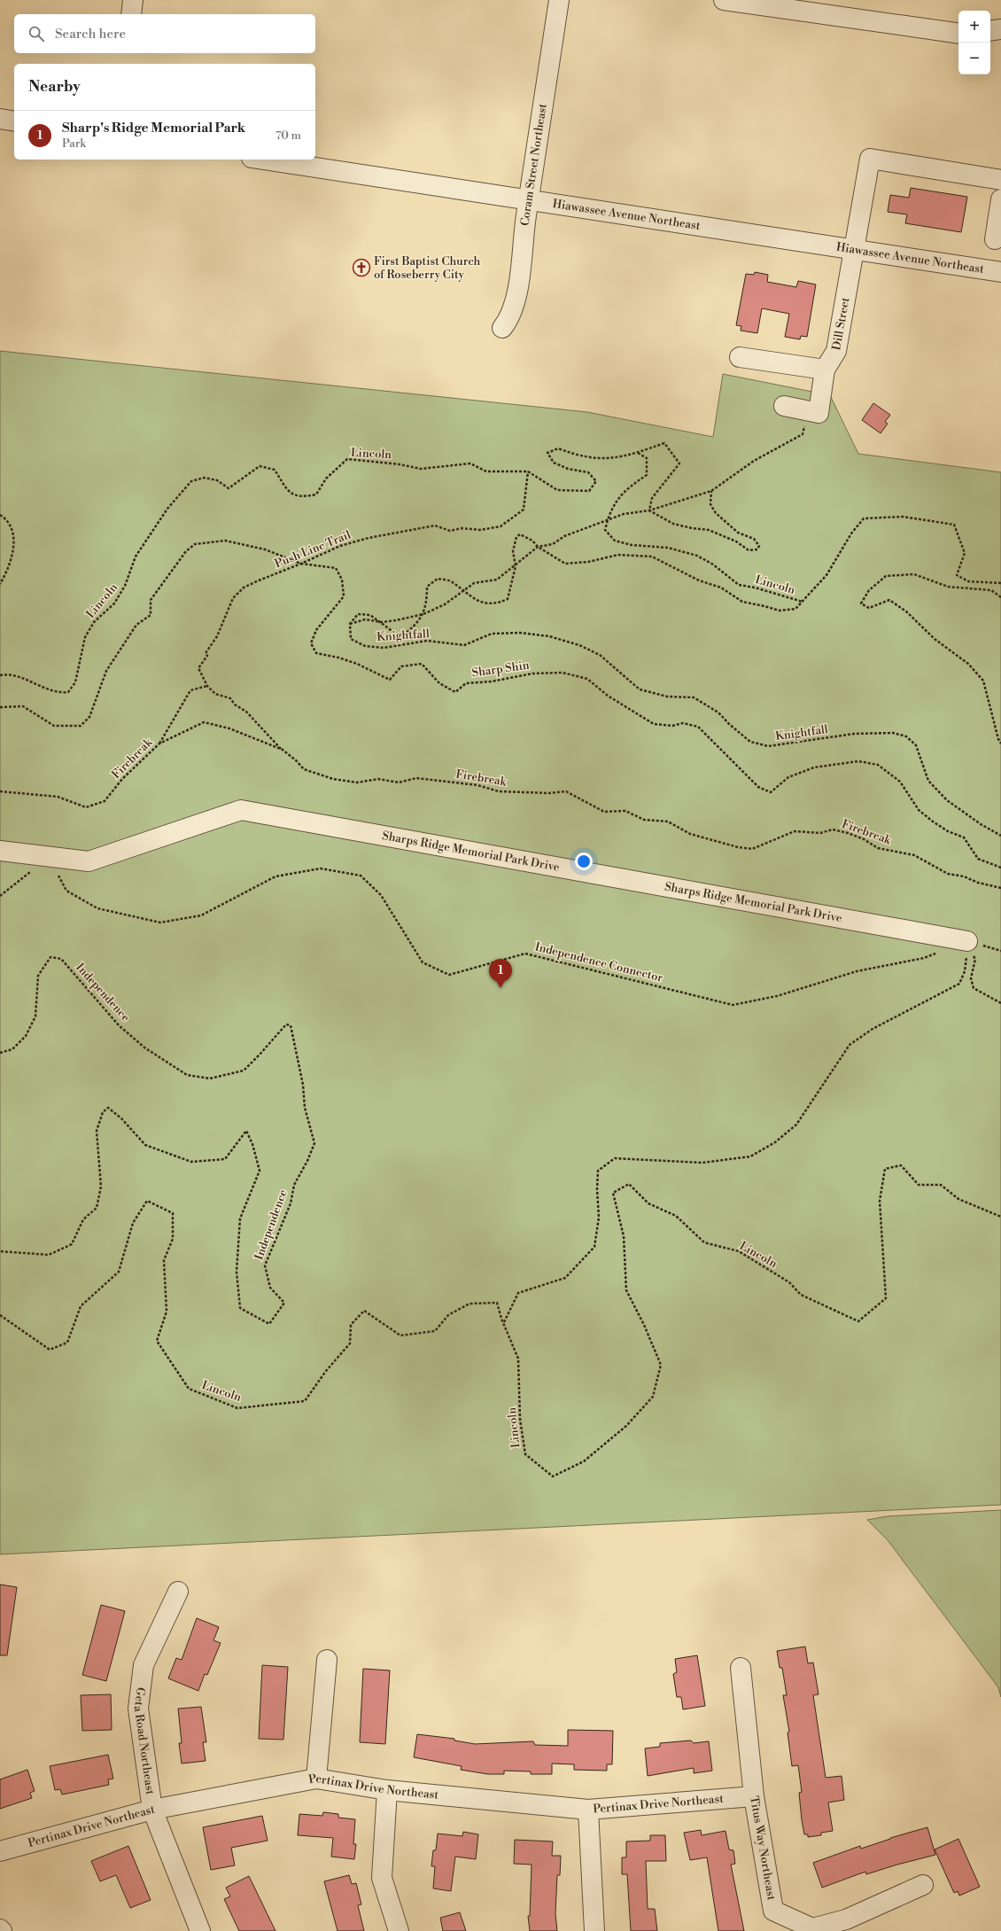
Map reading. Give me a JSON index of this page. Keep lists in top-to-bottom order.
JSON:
{
  "streets": {
    "street": [
      "Coram Street Northeast",
      "Hiawassee Avenue Northeast",
      "Dill Street",
      "Sharps Ridge Memorial Park Drive",
      "Geta Road Northeast",
      "Pertinax Drive Northeast",
      "Titus Way Northeast"
    ],
    "path": [
      "Lincoln",
      "Push Line Trail",
      "Knightfall",
      "Sharp Shin",
      "Firebreak",
      "Independence Connector",
      "Independence"
    ]
  },
  "crossings": [
    ["Coram Street Northeast", "Hiawassee Avenue Northeast"],
    ["Hiawassee Avenue Northeast", "Dill Street"],
    ["Lincoln", "Push Line Trail"],
    ["Lincoln", "Knightfall"],
    ["Push Line Trail", "Sharp Shin"],
    ["Push Line Trail", "Firebreak"],
    ["Sharps Ridge Memorial Park Drive", "Independence Connector"],
    ["Geta Road Northeast", "Pertinax Drive Northeast"],
    ["Pertinax Drive Northeast", "Titus Way Northeast"]
  ],
  "places": {
    "church": ["First Baptist Church of Roseberry City"]
  },
  "page": {
    "map_buttons": ["+", "−"],
    "search": "Search here",
    "heading": "Nearby",
    "list": [
      {
        "mark": "1",
        "name": "Sharp's Ridge Memorial Park",
        "note": "Park",
        "value": "70 m"
      }
    ],
    "pins": "1"
  }
}
